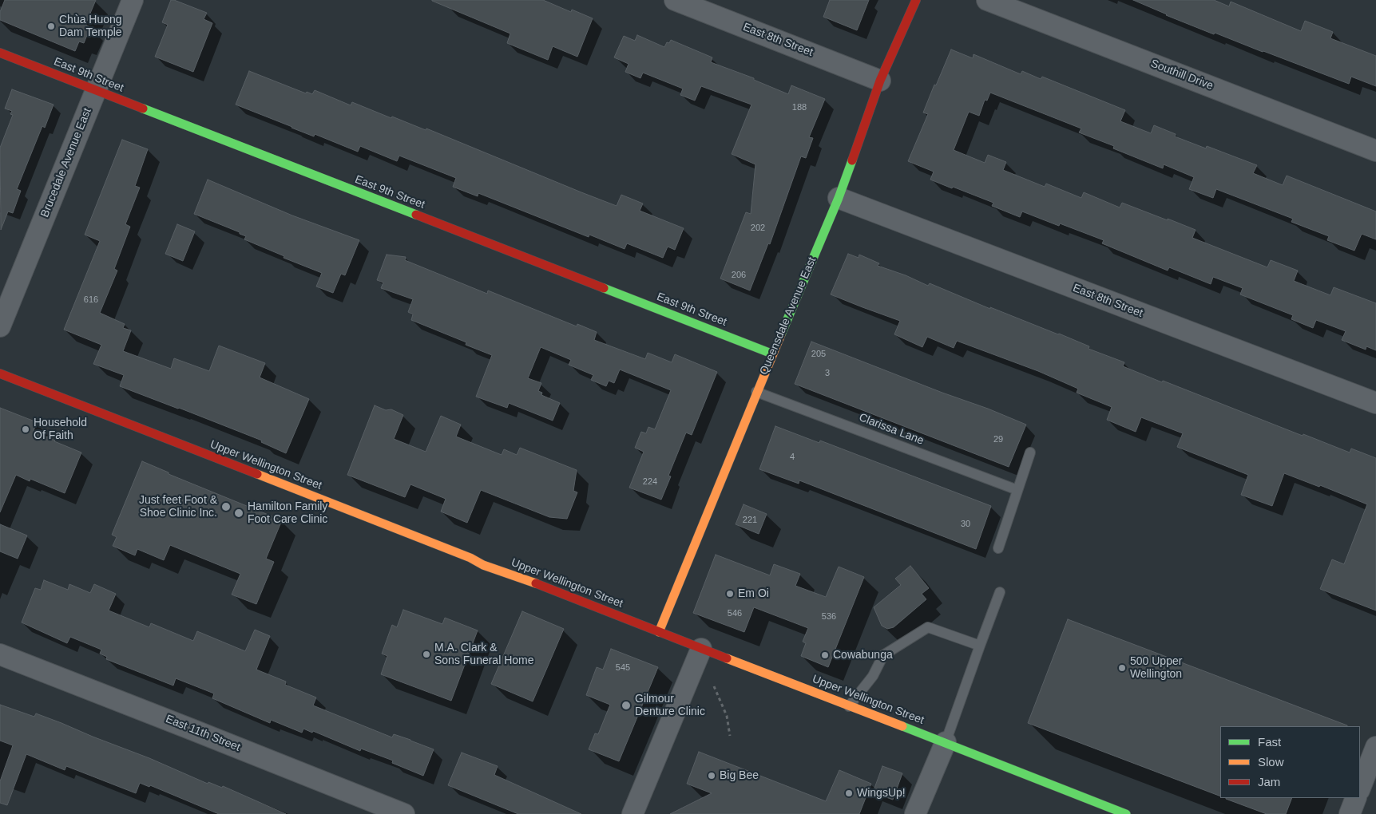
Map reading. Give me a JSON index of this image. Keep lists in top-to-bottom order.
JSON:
{
  "streets": {
    "street": [
      "East 8th Street",
      "East 9th Street",
      "Southill Drive",
      "Brucedale Avenue East",
      "Queensdale Avenue East",
      "Upper Wellington Street",
      "East 11th Street"
    ],
    "lane": ["Clarissa Lane"]
  },
  "crossings": [
    ["East 8th Street", "Queensdale Avenue East"],
    ["East 9th Street", "Brucedale Avenue East"],
    ["East 9th Street", "Queensdale Avenue East"],
    ["Queensdale Avenue East", "Clarissa Lane"],
    ["Queensdale Avenue East", "Upper Wellington Street"]
  ],
  "places": [
    "Chùa Huong Dam Temple",
    "Household Of Faith",
    "Just feet Foot & Shoe Clinic Inc.",
    "Hamilton Family Foot Care Clinic",
    "Em Oi",
    "M.A. Clark & Sons Funeral Home",
    "Cowabunga",
    "500 Upper Wellington",
    "Gilmour Denture Clinic",
    "Big Bee",
    "WingsUp!"
  ],
  "house_numbers": [
    "188",
    "202",
    "206",
    "616",
    "205",
    "3",
    "29",
    "4",
    "224",
    "221",
    "30",
    "546",
    "536",
    "545"
  ],
  "legend": ["Fast", "Slow", "Jam"]
}
